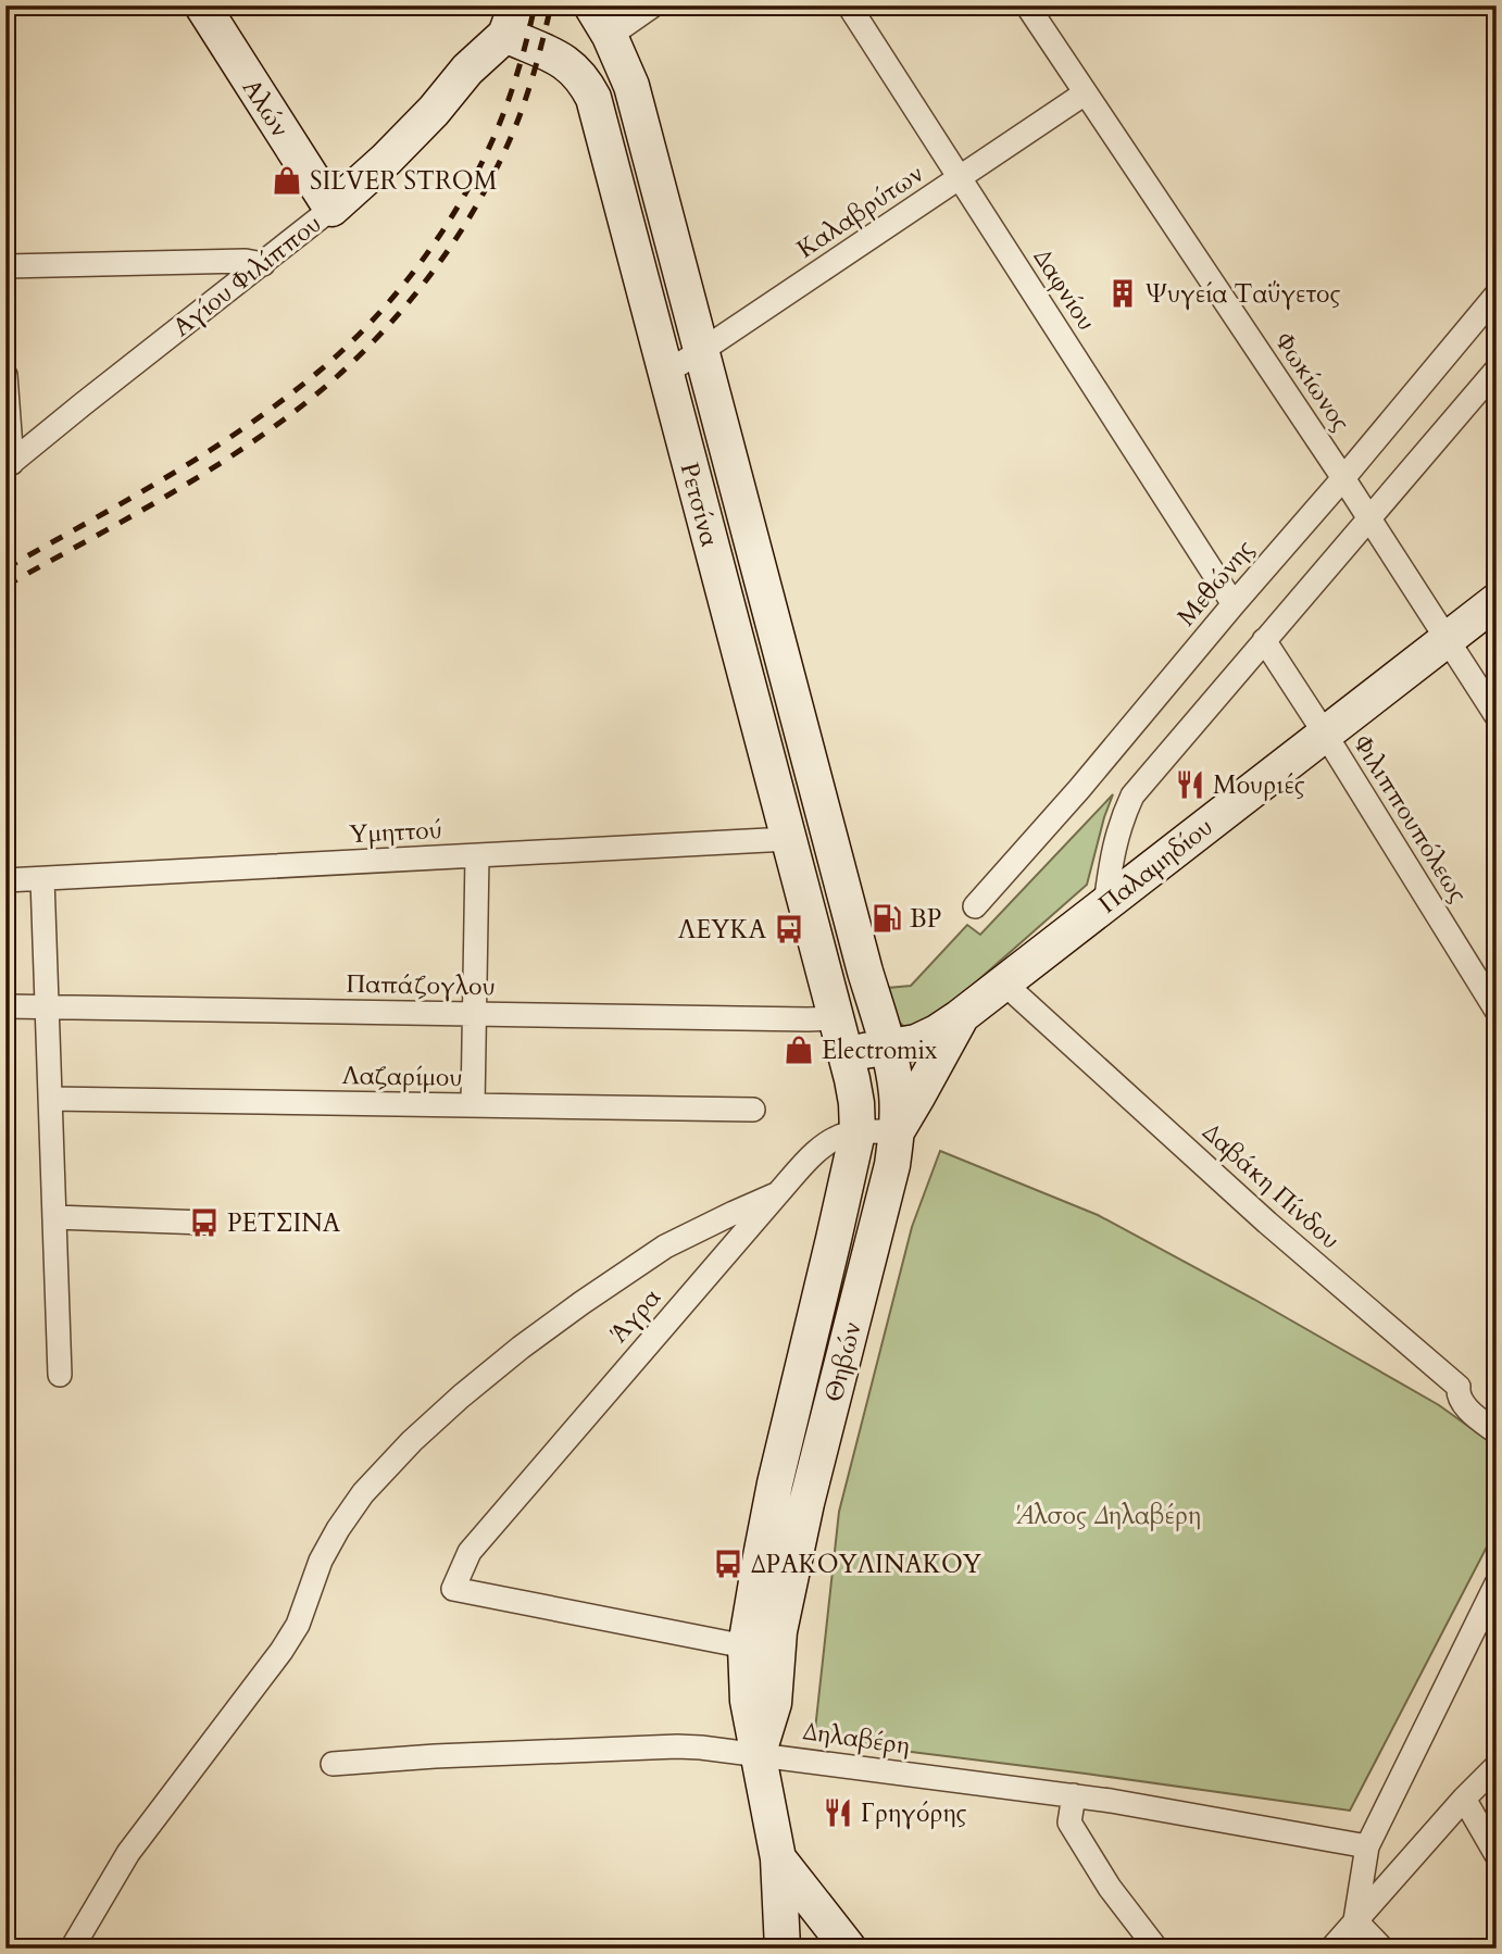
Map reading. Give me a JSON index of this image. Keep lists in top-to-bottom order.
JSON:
{
  "streets": {
    "main road": [
      "Αλών",
      "Αγίου Φιλίππου",
      "Ρετσίνα",
      "Παλαμηδίου",
      "Θηβών"
    ],
    "street": [
      "Καλαβρύτων",
      "Δαφνίου",
      "Φωκίωνος",
      "Μεθώνης",
      "Φιλιππουπόλεως",
      "Υμηττού",
      "Παπάζογλου",
      "Λαζαρίμου",
      "Δαβάκη Πίνδου",
      "Άγρα",
      "Δηλαβέρη"
    ]
  },
  "crossings": [
    ["Αλών", "Αγίου Φιλίππου"],
    ["Καλαβρύτων", "Δαφνίου"],
    ["Καλαβρύτων", "Φωκίωνος"],
    ["Καλαβρύτων", "Ρετσίνα"],
    ["Αγίου Φιλίππου", "Ρετσίνα"],
    ["Δαφνίου", "Μεθώνης"],
    ["Φωκίωνος", "Μεθώνης"],
    ["Φωκίωνος", "Παλαμηδίου"],
    ["Ρετσίνα", "Υμηττού"],
    ["Ρετσίνα", "Παπάζογλου"],
    ["Ρετσίνα", "Θηβών"],
    ["Φιλιππουπόλεως", "Παλαμηδίου"],
    ["Παλαμηδίου", "Δαβάκη Πίνδου"],
    ["Παλαμηδίου", "Άγρα"],
    ["Παλαμηδίου", "Θηβών"],
    ["Παπάζογλου", "Θηβών"],
    ["Άγρα", "Θηβών"],
    ["Θηβών", "Δηλαβέρη"]
  ],
  "parks": ["Άλσος Δηλαβέρη"],
  "places": {
    "shop": ["SILVER STROM", "Electromix"],
    "building": ["Ψυγεία Ταΰγετος"],
    "restaurant": ["Μουριές", "Γρηγόρης"],
    "fuel station": ["BP"],
    "bus stop": ["ΛΕΥΚΑ", "ΡΕΤΣΙΝΑ", "ΔΡΑΚΟΥΛΙΝΑΚΟΥ"]
  }
}
